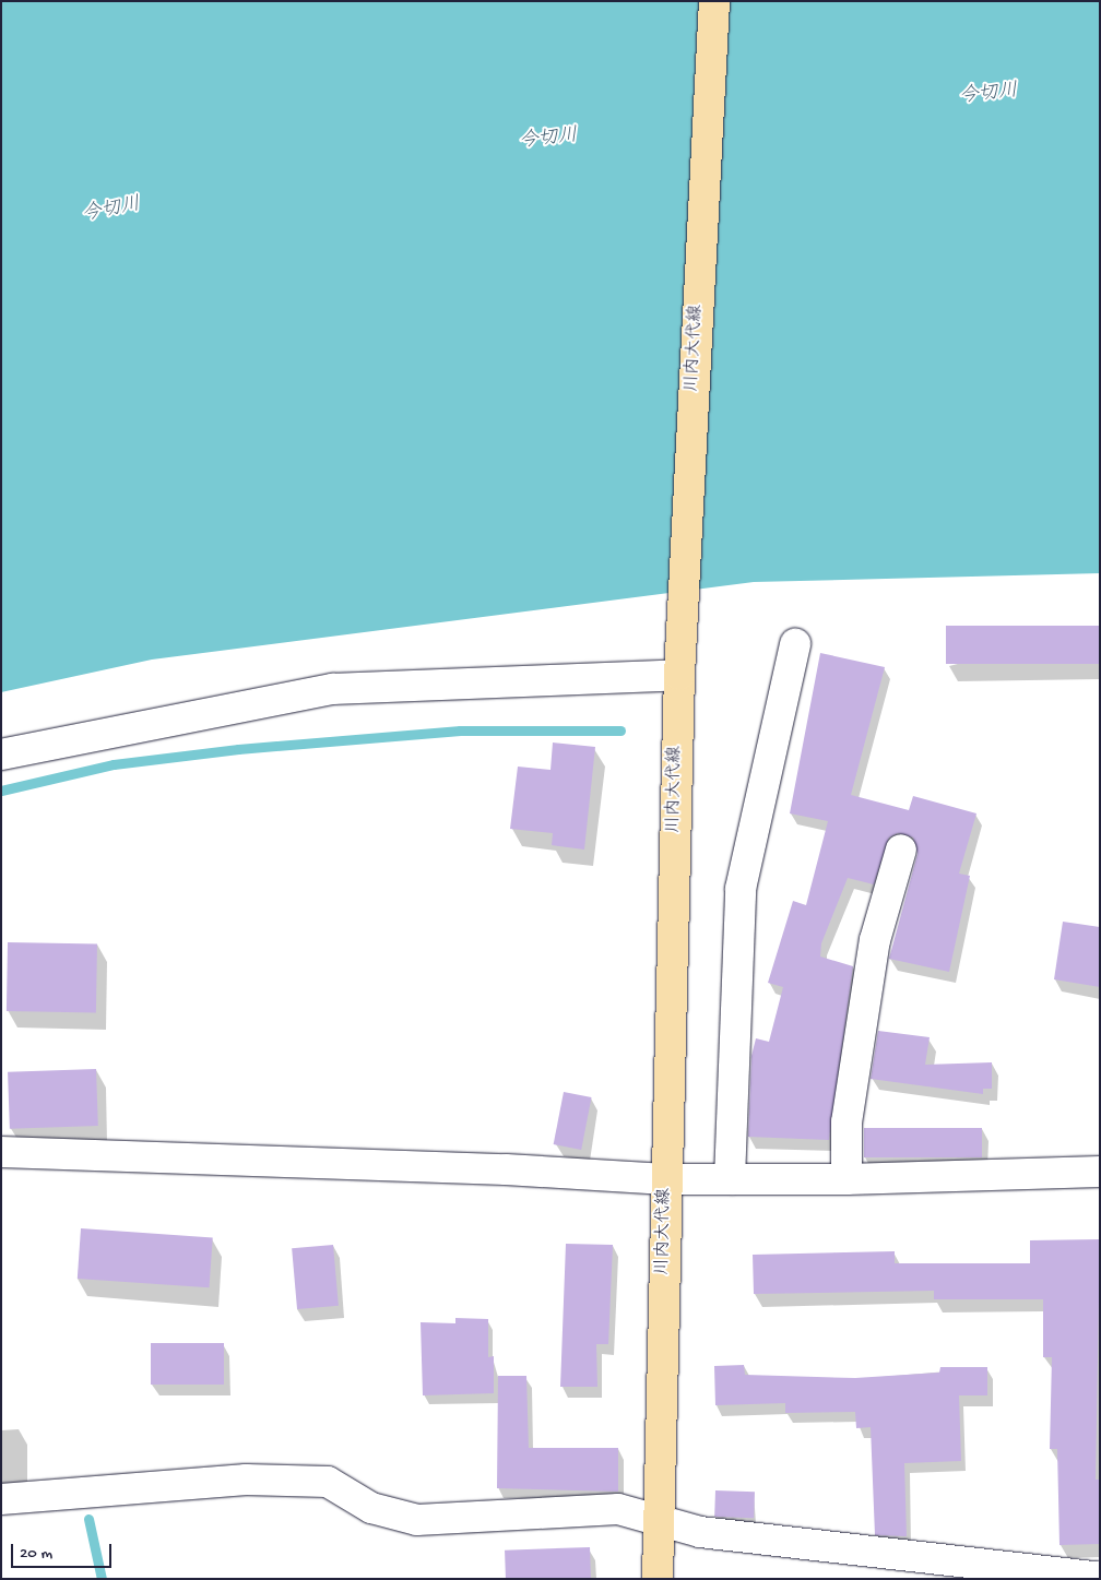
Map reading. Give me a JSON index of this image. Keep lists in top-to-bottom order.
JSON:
{
  "streets": {
    "main road": ["川内大代線"]
  },
  "water": ["今切川"],
  "scale_bar": "20 m"
}
